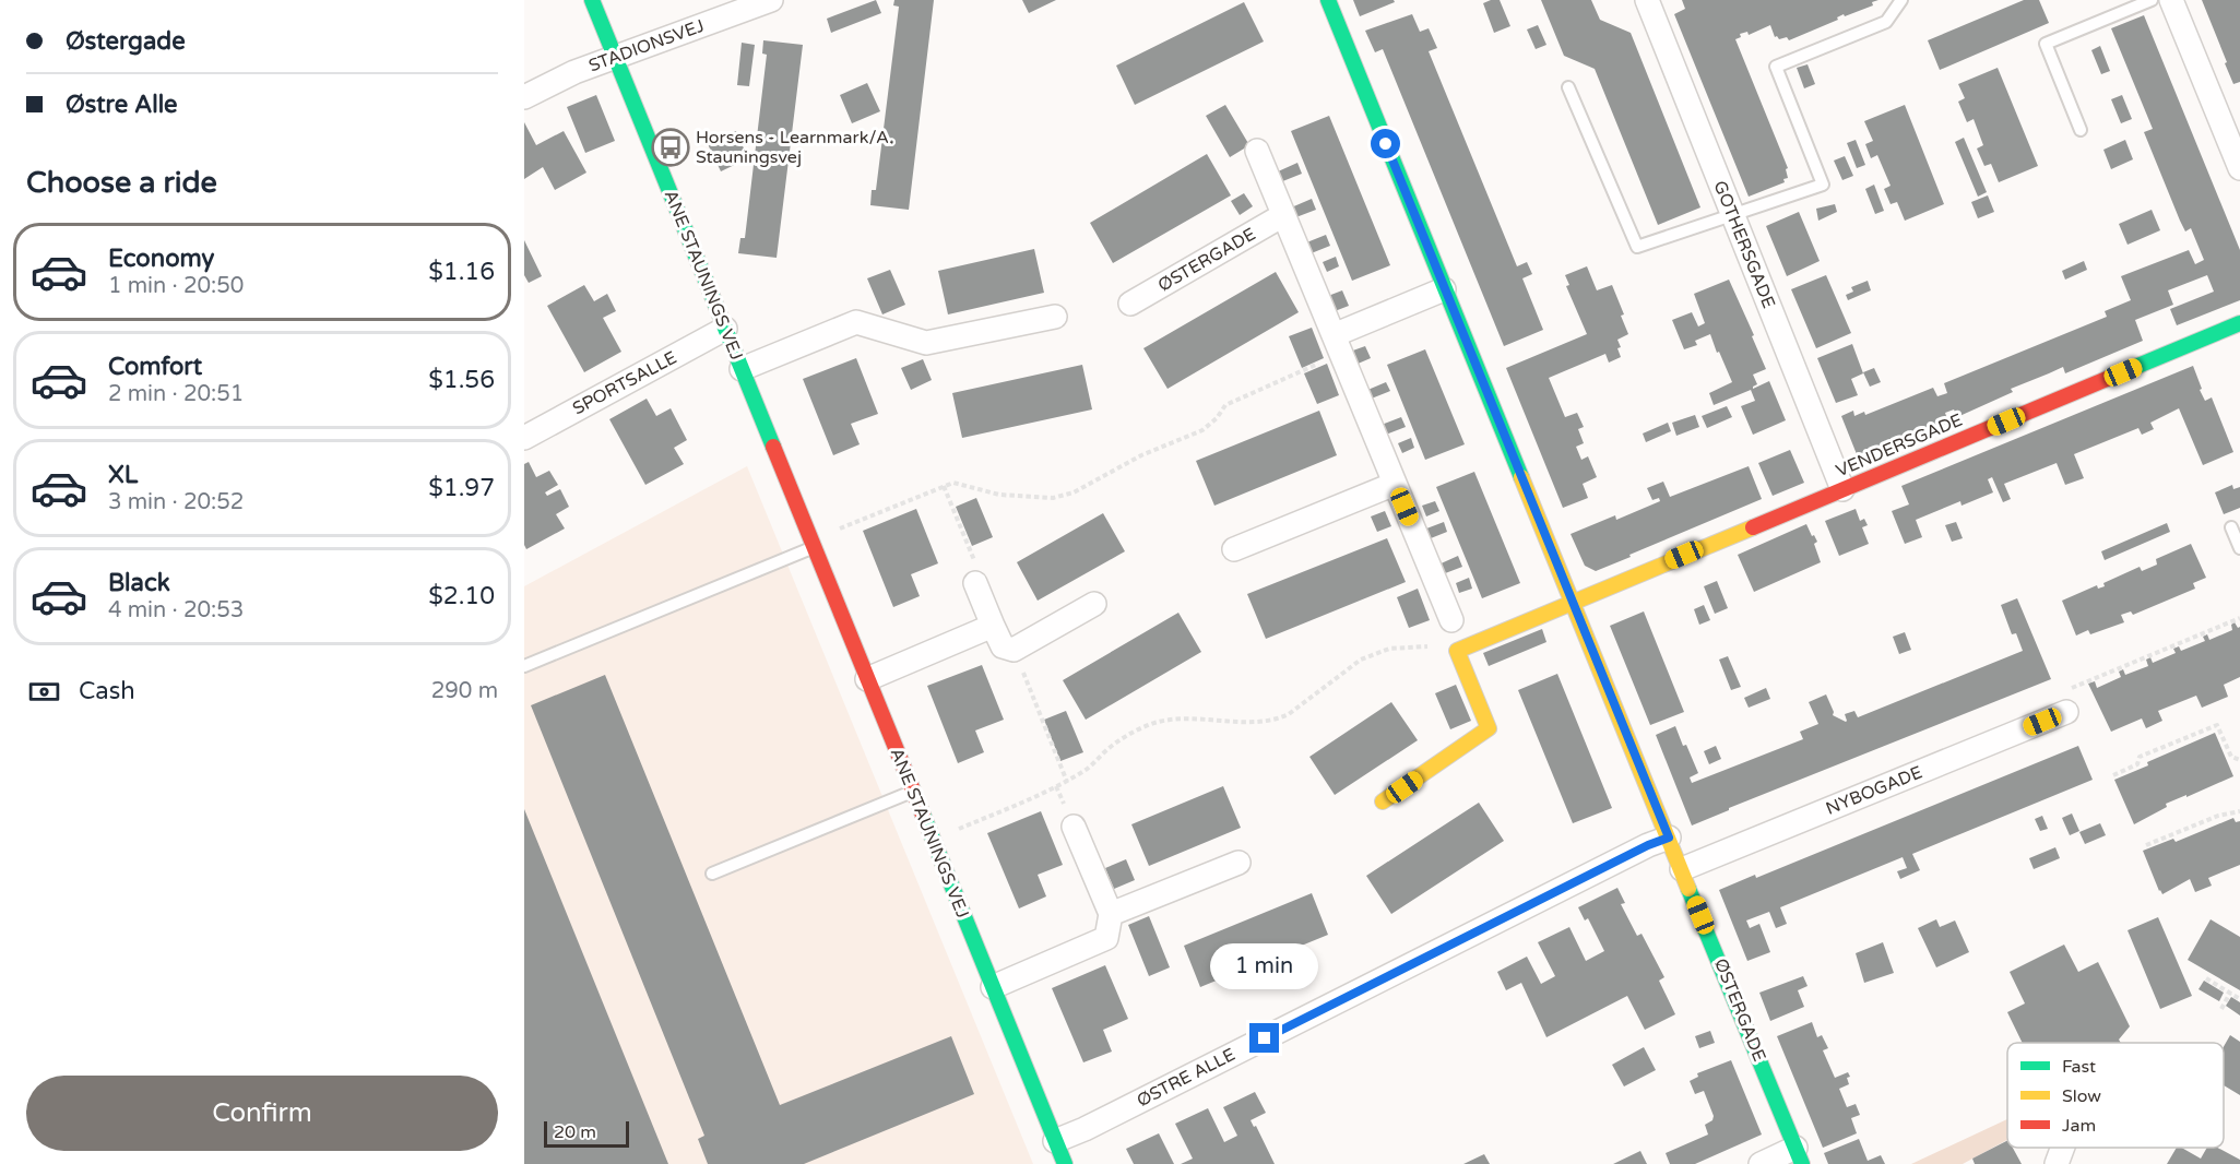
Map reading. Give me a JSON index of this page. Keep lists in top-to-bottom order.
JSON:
{
  "streets": {
    "street": [
      "STADIONSVEJ",
      "GOTHERSGADE",
      "ØSTERGADE",
      "ANE STAUNINGS VEJ",
      "SPORTSALLE",
      "VENDERSGADE",
      "NYBOGADE",
      "ØSTRE ALLE"
    ]
  },
  "crossings": [
    ["STADIONSVEJ", "ANE STAUNINGS VEJ"],
    ["GOTHERSGADE", "VENDERSGADE"],
    ["ØSTERGADE", "VENDERSGADE"],
    ["ØSTERGADE", "NYBOGADE"],
    ["ØSTERGADE", "ØSTRE ALLE"],
    ["ANE STAUNINGS VEJ", "SPORTSALLE"],
    ["ANE STAUNINGS VEJ", "ØSTRE ALLE"]
  ],
  "places": {
    "bus stop": ["Horsens - Learnmark/A. Stauningsvej"]
  },
  "legend": ["Fast", "Slow", "Jam"],
  "scale_bar": "20 m",
  "page": {
    "banner": ["Østergade", "Østre Alle"],
    "heading": "Choose a ride",
    "list": [
      {
        "name": "Economy",
        "note": "1 min · 20:50",
        "value": "$1.16"
      },
      {
        "name": "Comfort",
        "note": "2 min · 20:51",
        "value": "$1.56"
      },
      {
        "name": "XL",
        "note": "3 min · 20:52",
        "value": "$1.97"
      },
      {
        "name": "Black",
        "note": "4 min · 20:53",
        "value": "$2.10"
      }
    ],
    "pay": ["Cash", "290 m"],
    "bubble": "1 min",
    "buttons": "Confirm",
    "scale": "20 m"
  }
}
